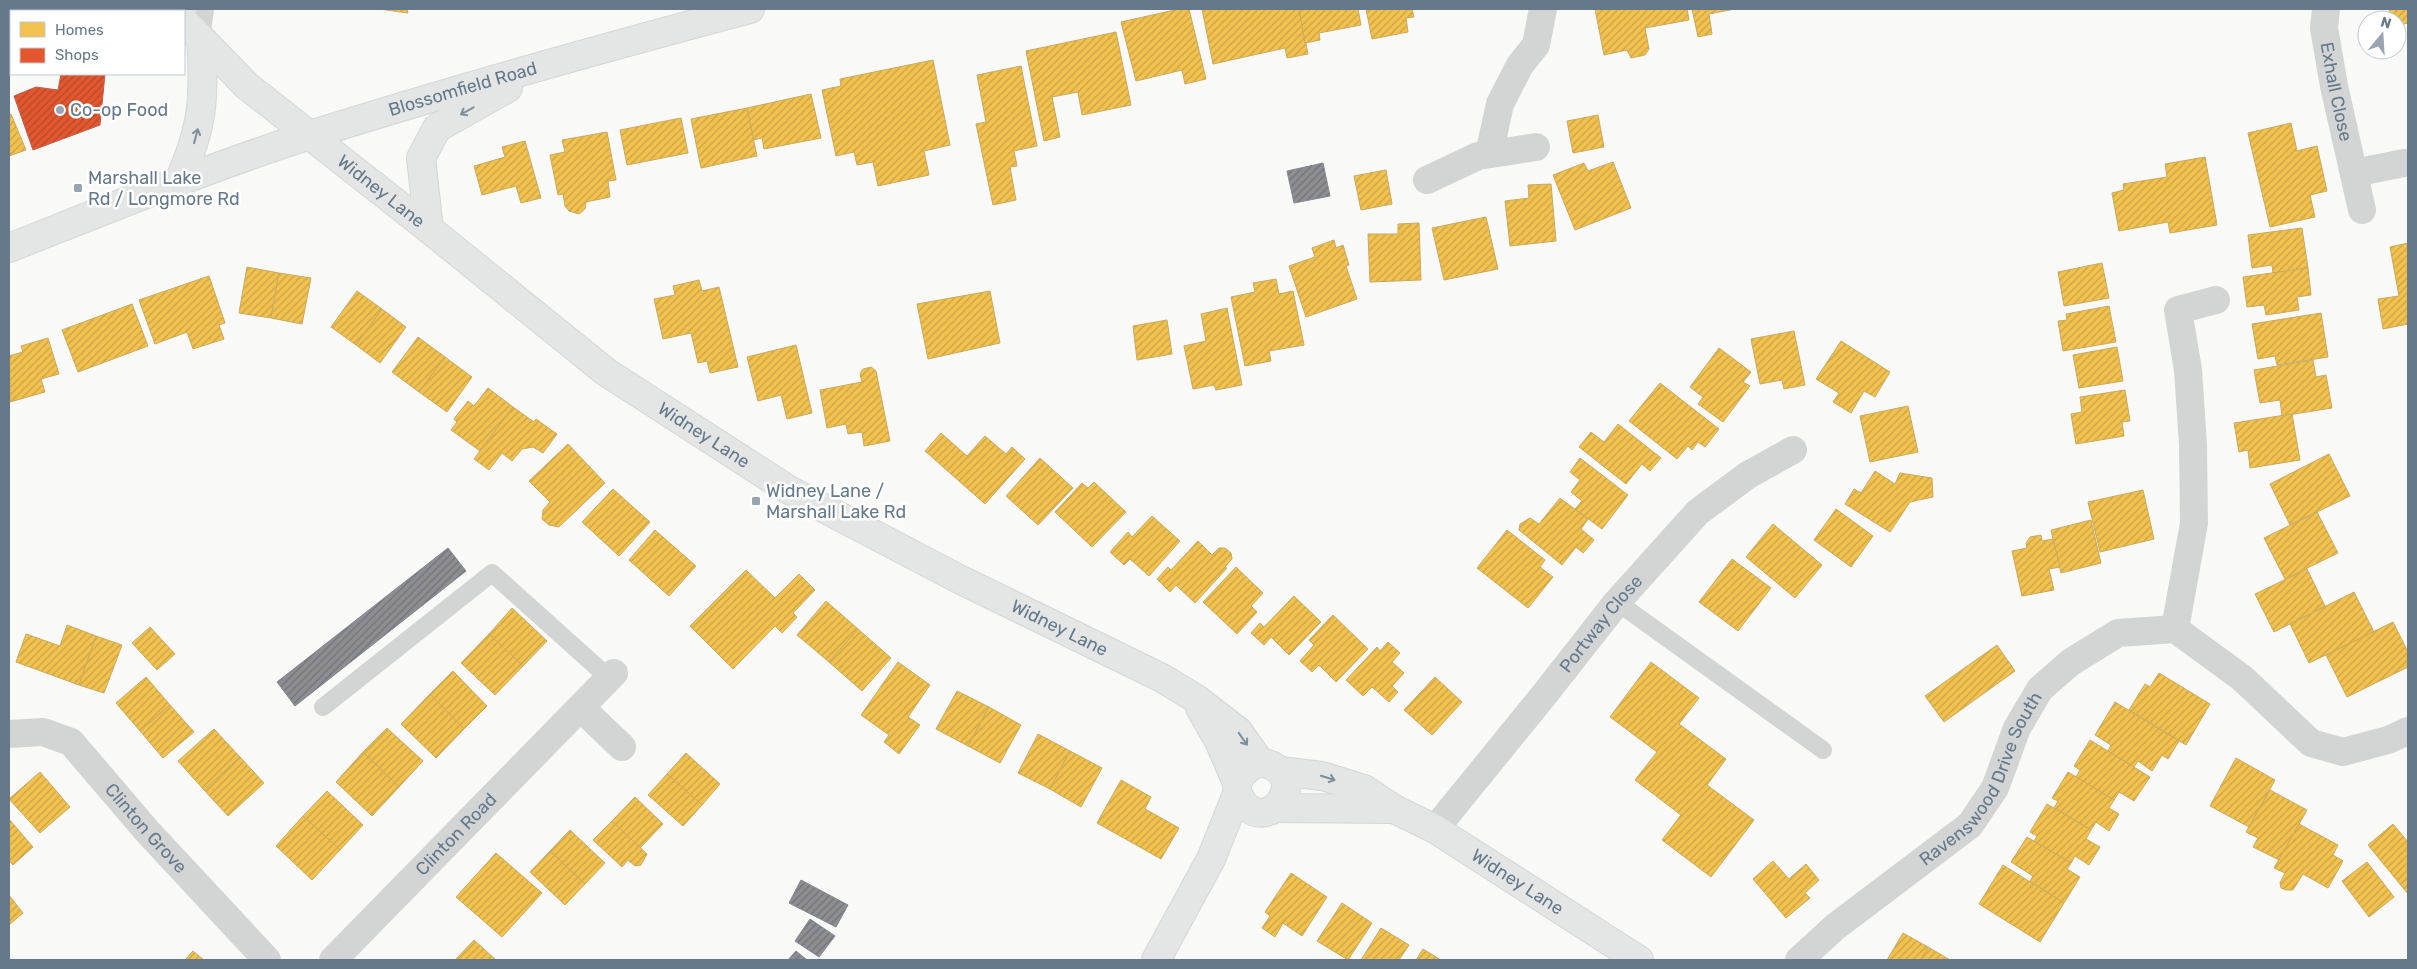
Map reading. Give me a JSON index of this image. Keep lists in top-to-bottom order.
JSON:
{
  "streets": {
    "street": [
      "Blossomfield Road",
      "Exhall Close",
      "Widney Lane",
      "Portway Close",
      "Ravenswood Drive South",
      "Clinton Grove",
      "Clinton Road"
    ]
  },
  "crossings": [
    ["Blossomfield Road", "Widney Lane"],
    ["Widney Lane", "Portway Close"]
  ],
  "places": {
    "other": ["Co-op Food"],
    "transit": ["Marshall Lake Rd / Longmore Rd", "Widney Lane / Marshall Lake Rd"]
  },
  "legend": ["Homes", "Shops"],
  "north": "top"
}
